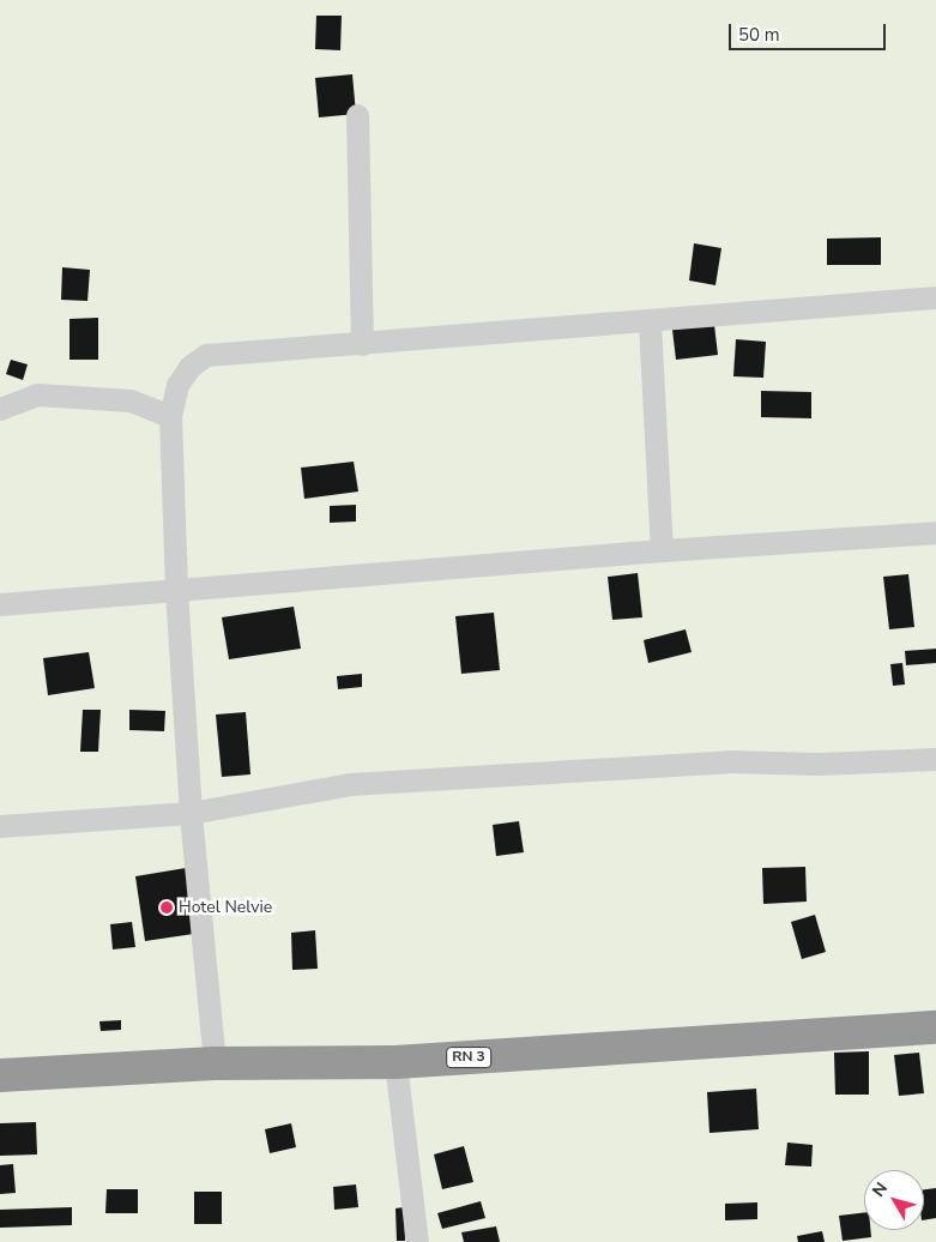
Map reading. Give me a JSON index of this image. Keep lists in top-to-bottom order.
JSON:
{
  "streets": {
    "highway": ["RN 3"]
  },
  "places": ["Hotel Nelvie"],
  "scale_bar": "50 m",
  "north": "top left"
}
